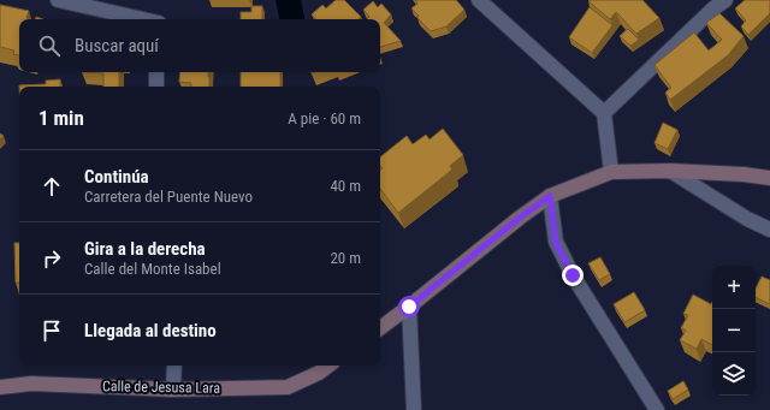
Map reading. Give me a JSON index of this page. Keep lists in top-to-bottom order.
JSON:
{
  "streets": {
    "main road": ["Calle de Jesusa Lara"]
  },
  "page": {
    "search": "Buscar aquí",
    "heading": ["1 min", "A pie · 60 m"],
    "list": [
      ["Continúa", "Carretera del Puente Nuevo", "40 m"],
      ["Gira a la derecha", "Calle del Monte Isabel", "20 m"],
      "Llegada al destino"
    ],
    "map_buttons": ["+", "−"]
  }
}
